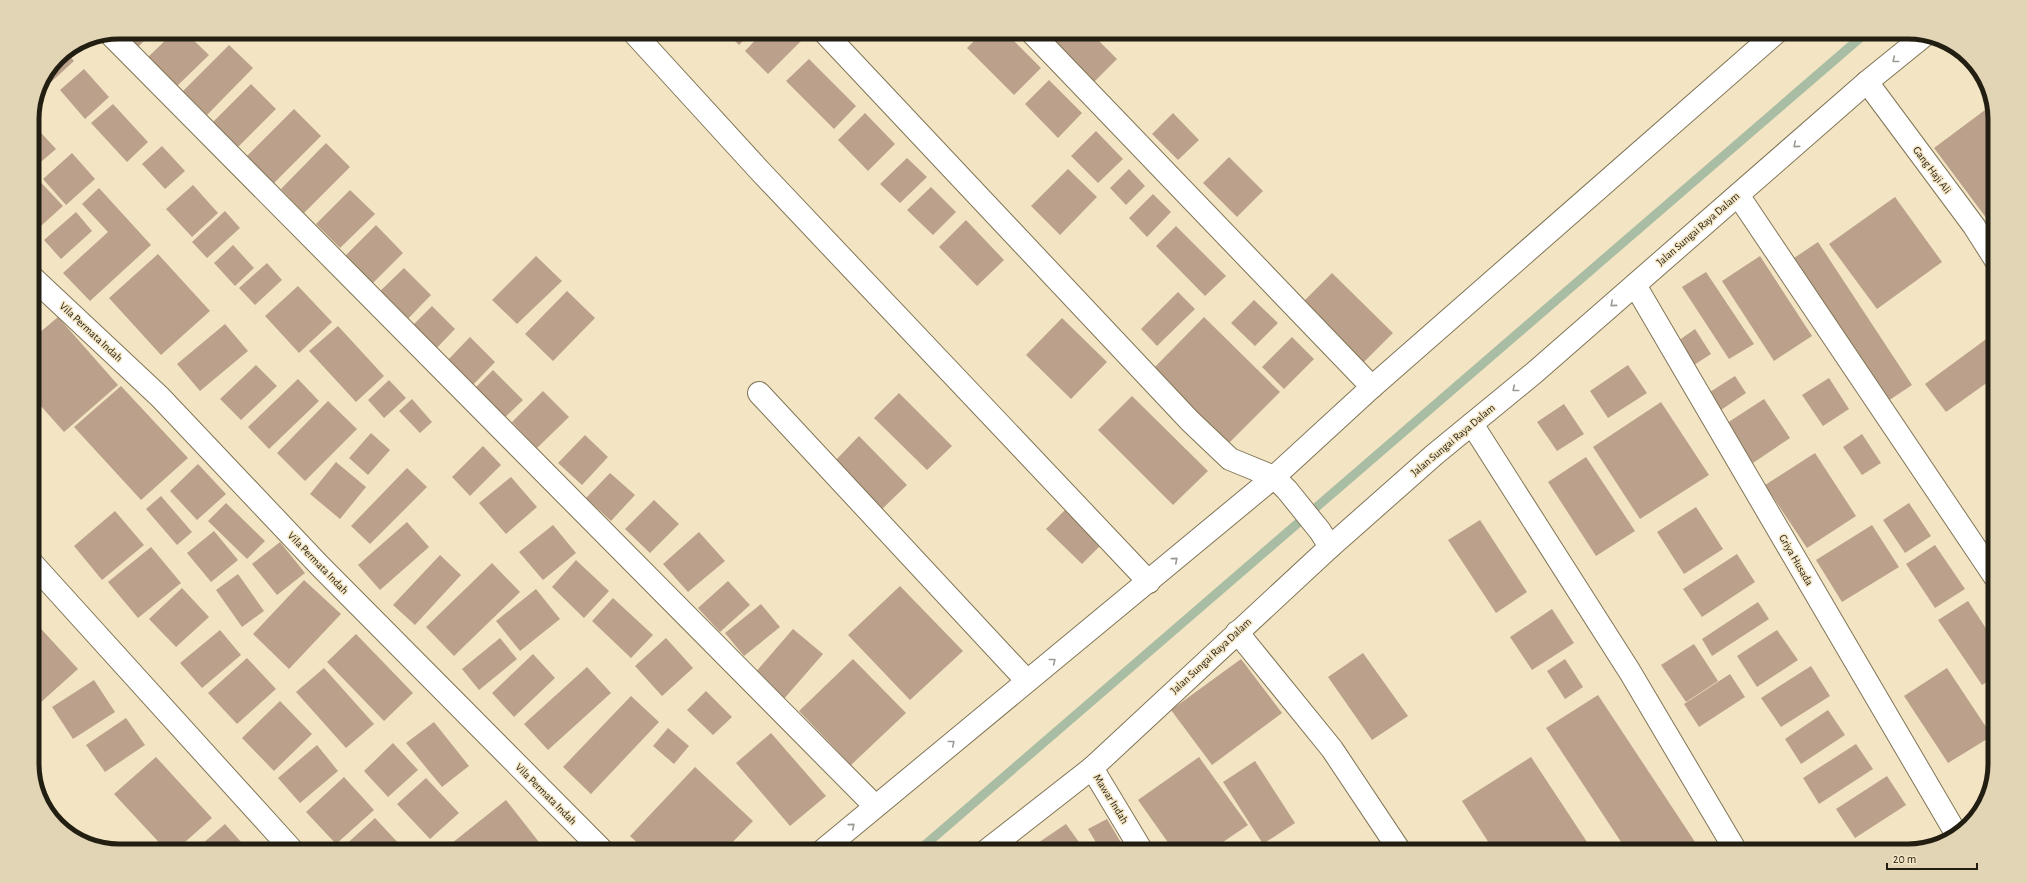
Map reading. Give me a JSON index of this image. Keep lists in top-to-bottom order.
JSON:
{
  "streets": {
    "street": [
      "Gang Haji Ali",
      "Jalan Sungai Raya Dalam",
      "Vila Permata Indah",
      "Griya Husada",
      "Mawar Indah"
    ]
  },
  "crossings": [
    ["Gang Haji Ali", "Jalan Sungai Raya Dalam"],
    ["Jalan Sungai Raya Dalam", "Griya Husada"],
    ["Jalan Sungai Raya Dalam", "Mawar Indah"]
  ],
  "scale_bar": "20 m"
}
